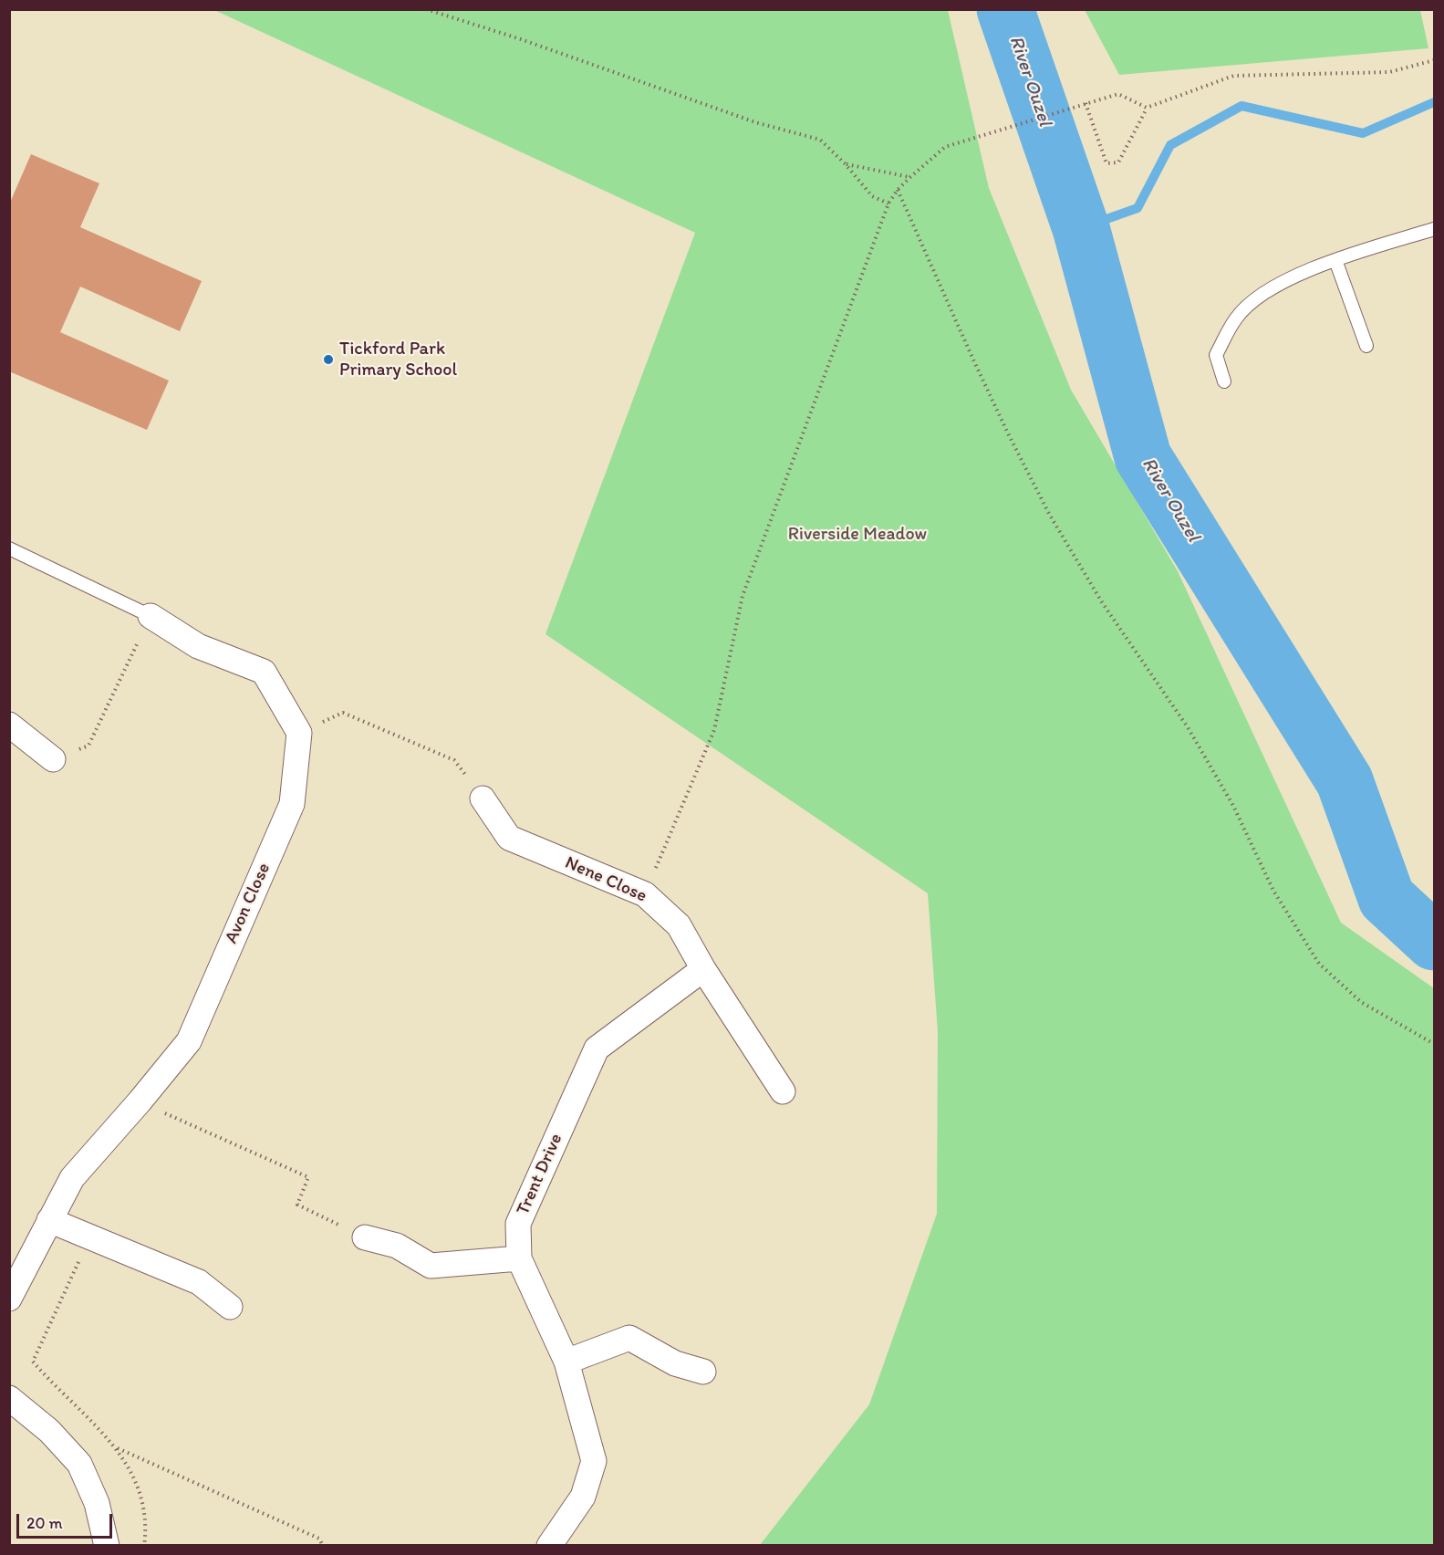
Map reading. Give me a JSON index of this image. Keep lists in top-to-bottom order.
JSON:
{
  "streets": {
    "street": ["Nene Close", "Avon Close", "Trent Drive"]
  },
  "crossings": [
    ["Nene Close", "Trent Drive"]
  ],
  "water": ["River Ouzel"],
  "parks": ["Riverside Meadow"],
  "places": ["Tickford Park Primary School"],
  "scale_bar": "20 m"
}
